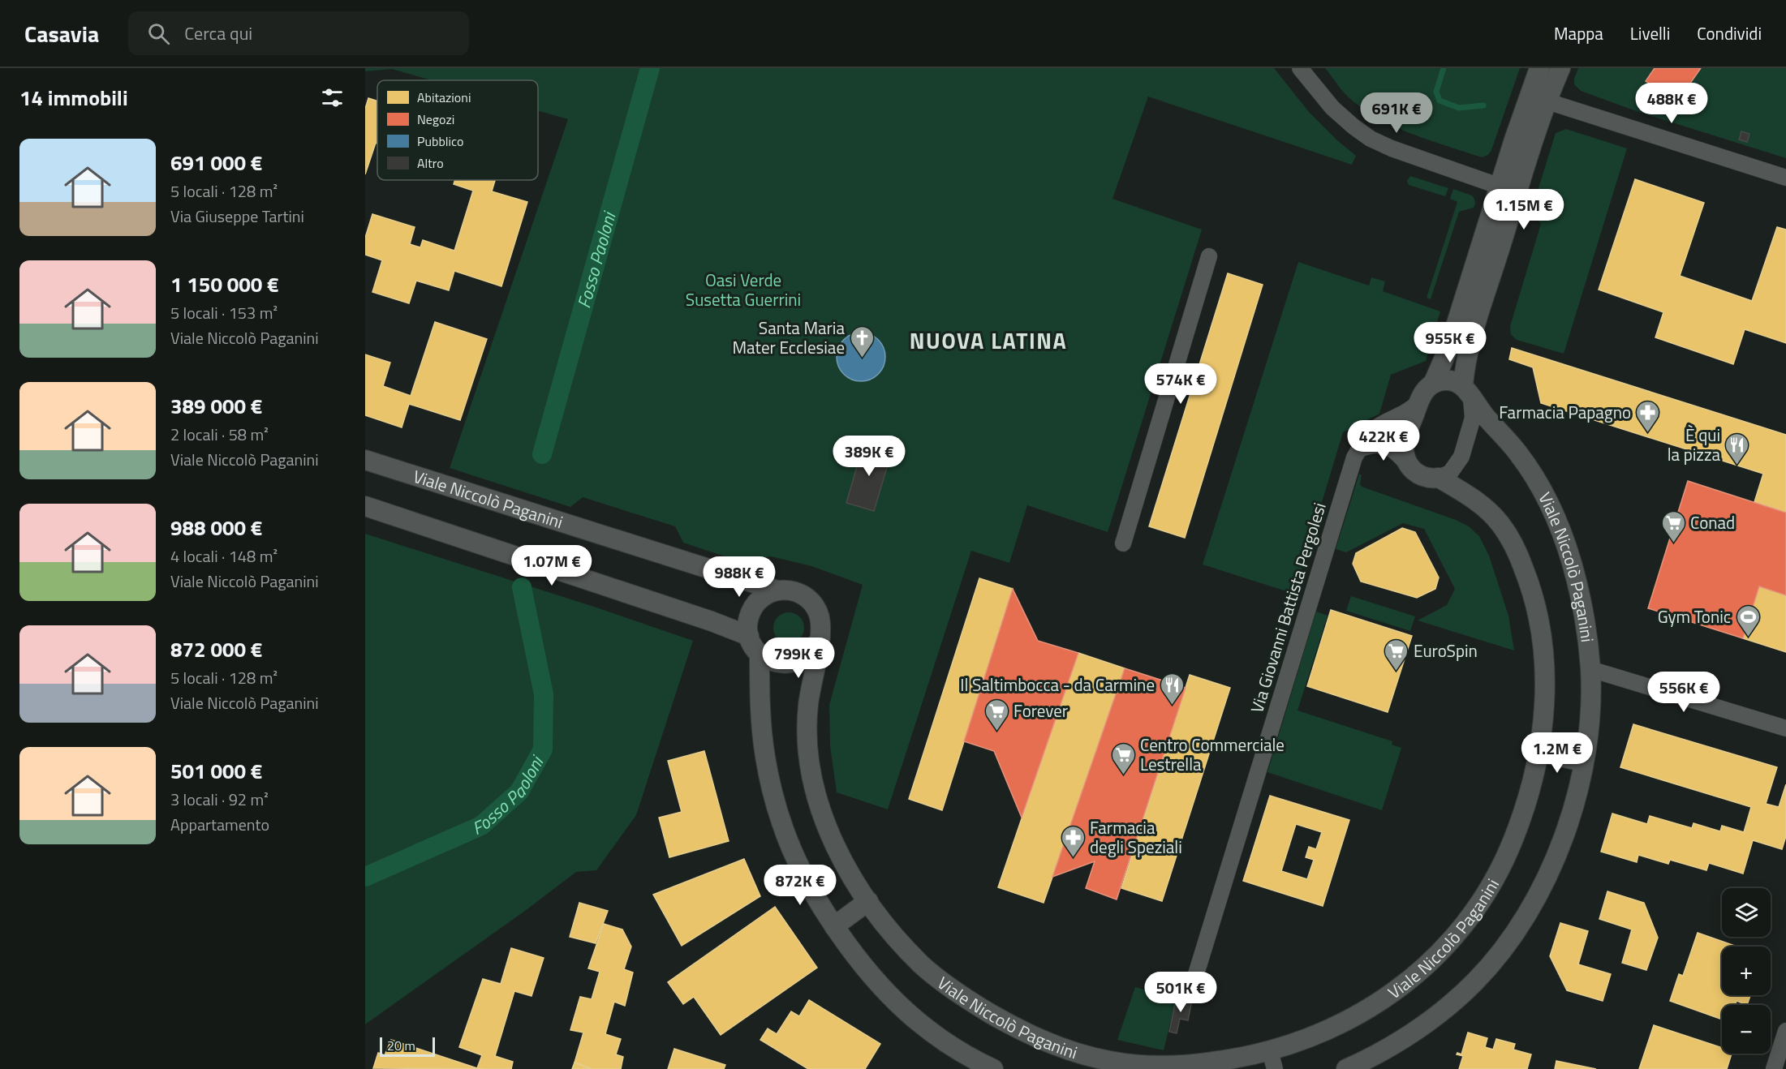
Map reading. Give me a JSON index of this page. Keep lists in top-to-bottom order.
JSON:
{
  "streets": {
    "street": ["Viale Niccolò Paganini", "Via Giovanni Battista Pergolesi"]
  },
  "crossings": [
    ["Viale Niccolò Paganini", "Via Giovanni Battista Pergolesi"]
  ],
  "districts": ["NUOVA LATINA"],
  "water": ["Fosso Paoloni"],
  "parks": ["Oasi Verde Susetta Guerrini"],
  "places": {
    "church": ["Santa Maria Mater Ecclesiae"],
    "pharmacy": ["Farmacia Papagno", "Farmacia degli Speziali"],
    "restaurant": ["È qui la pizza", "Il Saltimbocca - da Carmine"],
    "supermarket": [
      "Conad",
      "EuroSpin",
      "Forever",
      "Centro Commerciale Lestrella"
    ],
    "sports": ["Gym Tonic"]
  },
  "legend": [
    "Abitazioni",
    "Negozi",
    "Pubblico",
    "Altro"
  ],
  "scale_bar": "20 m",
  "page": {
    "header": "Casavia",
    "search": "Cerca qui",
    "nav": ["Mappa", "Livelli", "Condividi"],
    "heading": "14 immobili",
    "price": [
      "488K €",
      "691K €",
      "1.15M €",
      "955K €",
      "574K €",
      "422K €",
      "389K €",
      "1.07M €",
      "988K €",
      "799K €",
      "556K €",
      "1.2M €",
      "872K €",
      "501K €"
    ],
    "list": [
      {
        "name": "691 000 €",
        "note": "5 locali · 128 m² · Via Giuseppe Tartini"
      },
      {
        "name": "1 150 000 €",
        "note": "5 locali · 153 m² · Viale Niccolò Paganini"
      },
      {
        "name": "389 000 €",
        "note": "2 locali · 58 m² · Viale Niccolò Paganini"
      },
      {
        "name": "988 000 €",
        "note": "4 locali · 148 m² · Viale Niccolò Paganini"
      },
      {
        "name": "872 000 €",
        "note": "5 locali · 128 m² · Viale Niccolò Paganini"
      },
      {
        "name": "501 000 €",
        "note": "3 locali · 92 m² · Appartamento"
      }
    ],
    "map_buttons": ["+", "−"],
    "scale": "20 m"
  }
}
